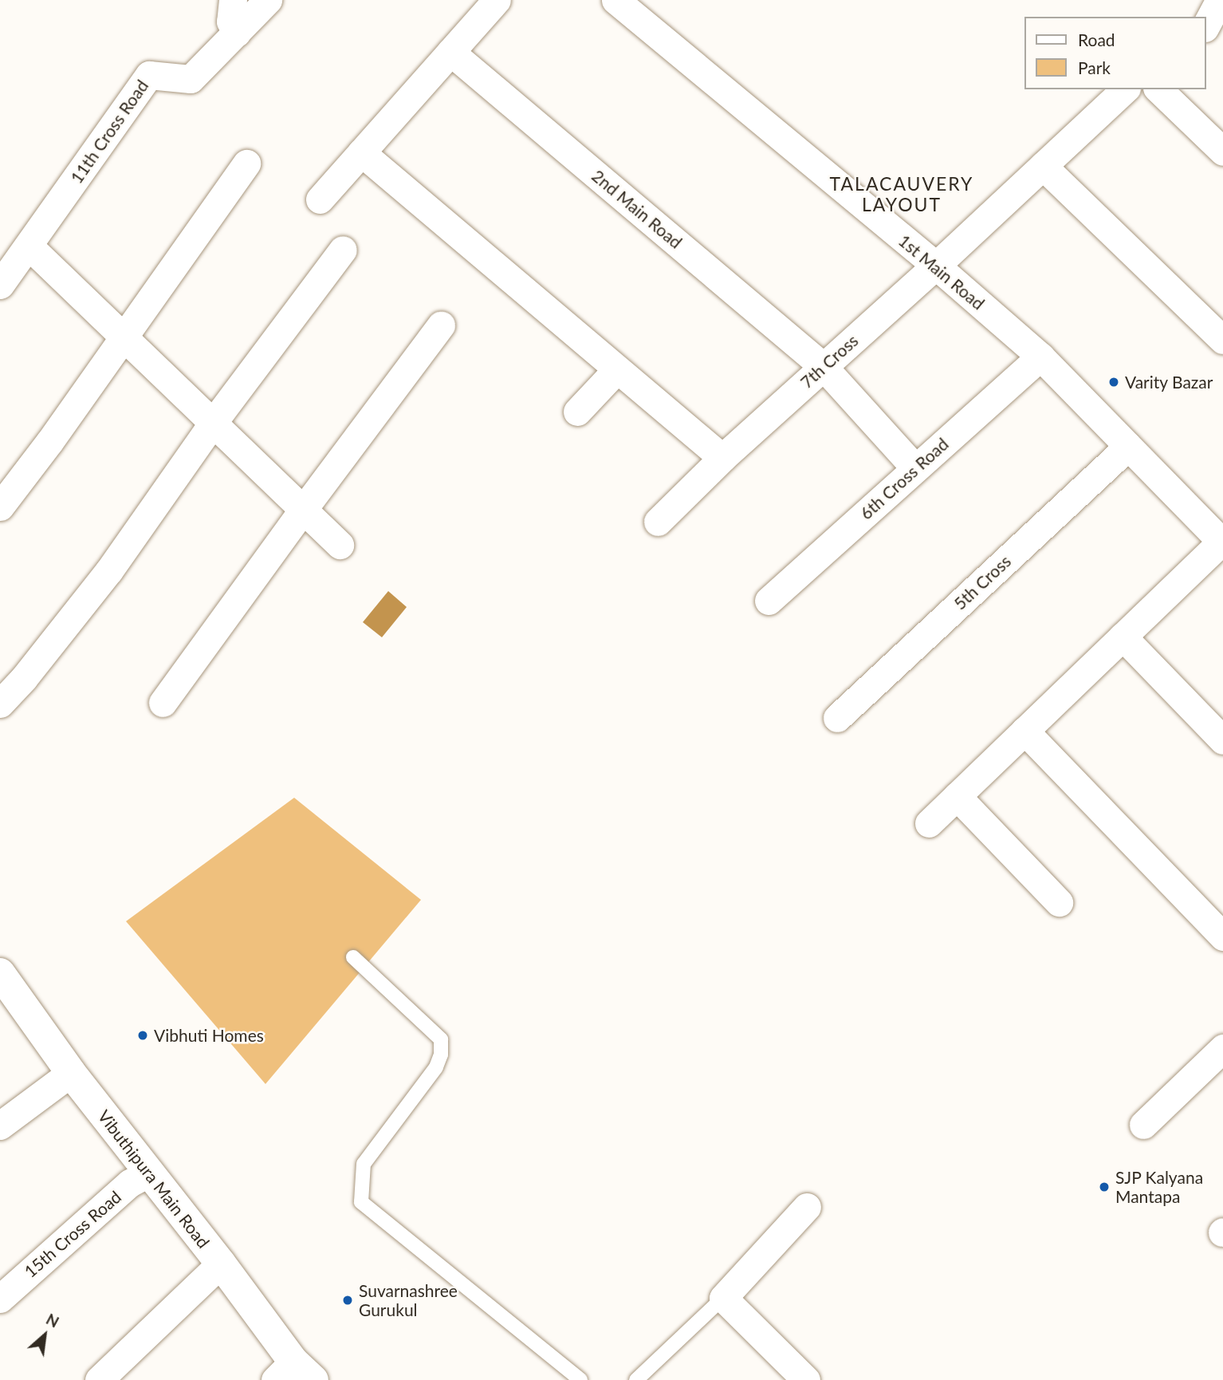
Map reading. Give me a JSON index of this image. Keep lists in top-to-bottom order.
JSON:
{
  "streets": {
    "street": [
      "11th Cross Road",
      "2nd Main Road",
      "1st Main Road",
      "7th Cross",
      "6th Cross Road",
      "5th Cross",
      "Vibuthipura Main Road",
      "15th Cross Road"
    ]
  },
  "crossings": [
    ["2nd Main Road", "7th Cross"],
    ["2nd Main Road", "6th Cross Road"],
    ["1st Main Road", "7th Cross"],
    ["1st Main Road", "6th Cross Road"],
    ["1st Main Road", "5th Cross"],
    ["Vibuthipura Main Road", "15th Cross Road"]
  ],
  "districts": ["TALACAUVERY LAYOUT"],
  "places": [
    "Varity Bazar",
    "Vibhuti Homes",
    "SJP Kalyana Mantapa",
    "Suvarnashree Gurukul"
  ],
  "legend": ["Road", "Park"],
  "north": "top right"
}
